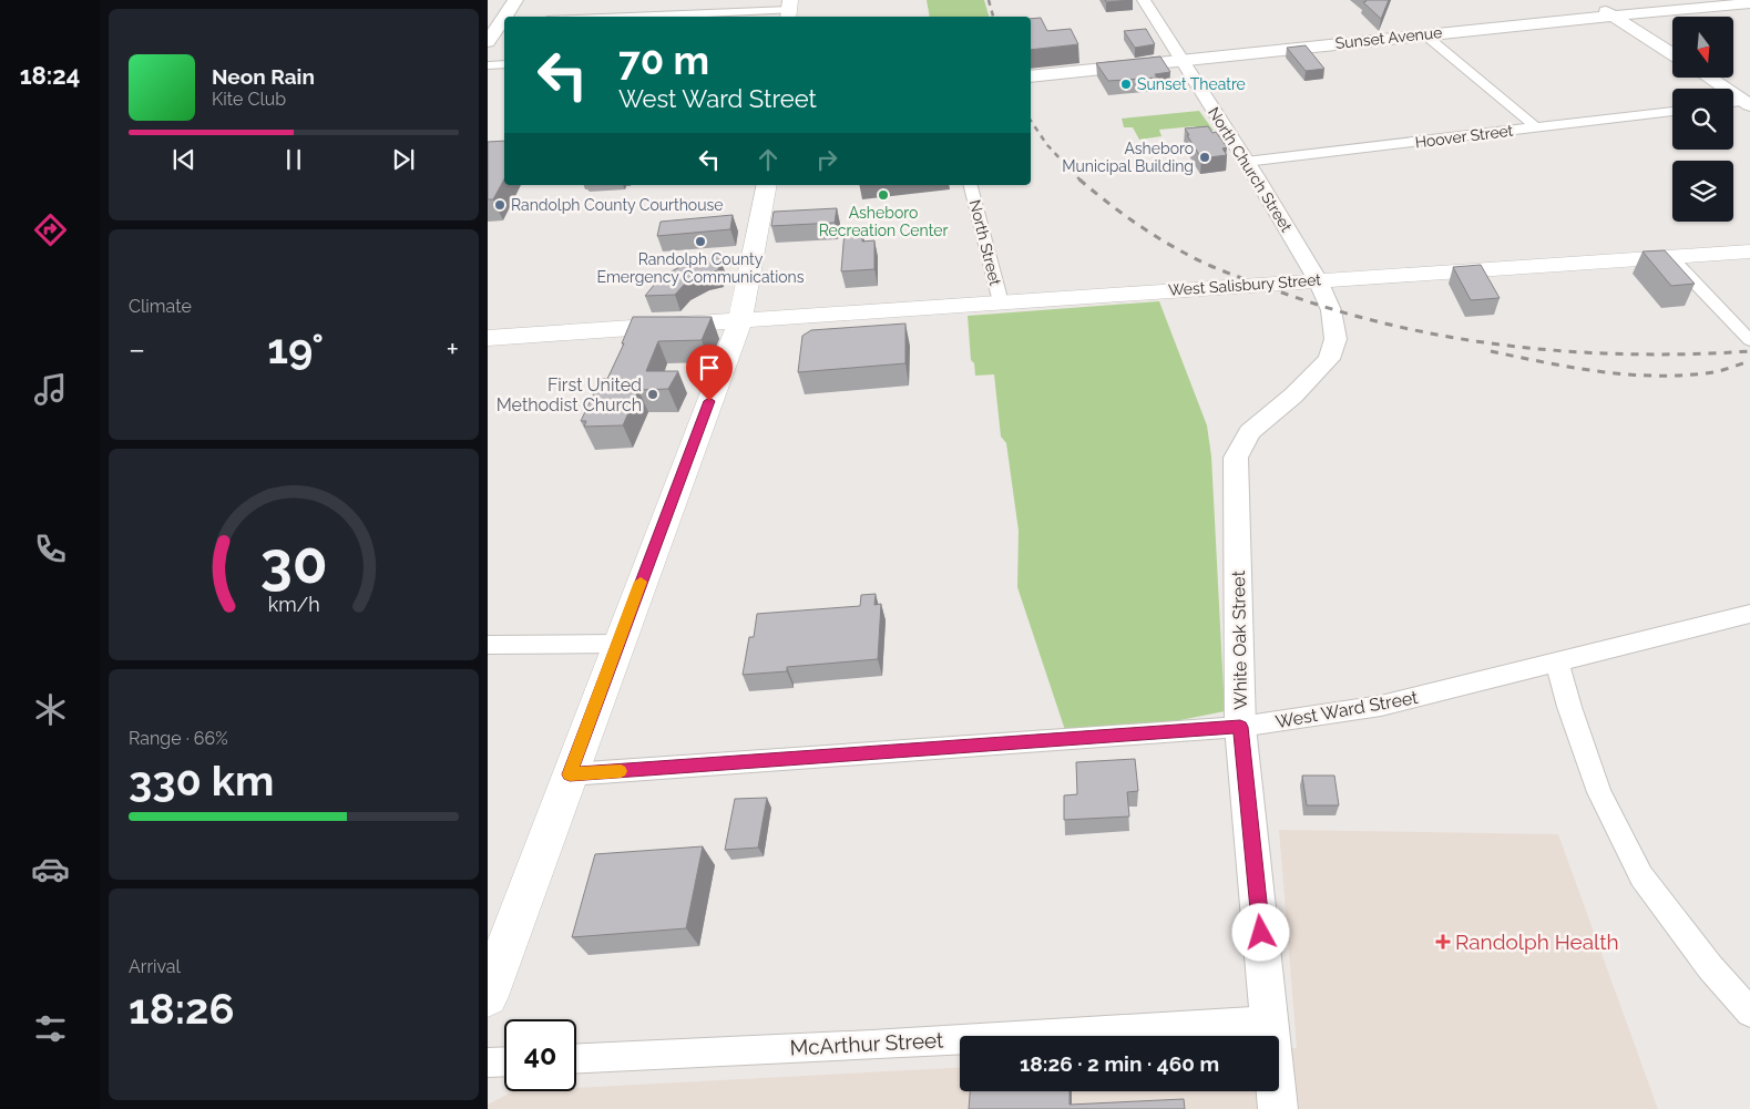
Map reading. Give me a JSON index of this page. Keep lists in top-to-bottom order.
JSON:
{
  "streets": {
    "main road": ["Sunset Avenue", "West Salisbury Street"],
    "street": [
      "Hoover Street",
      "North Church Street",
      "North Street",
      "White Oak Street",
      "West Ward Street",
      "McArthur Street"
    ]
  },
  "crossings": [
    ["Sunset Avenue", "North Church Street"],
    ["Hoover Street", "North Church Street"],
    ["North Church Street", "West Salisbury Street"],
    ["North Church Street", "White Oak Street"],
    ["North Street", "West Salisbury Street"],
    ["West Salisbury Street", "White Oak Street"],
    ["White Oak Street", "West Ward Street"],
    ["White Oak Street", "McArthur Street"]
  ],
  "places": {
    "other": [
      "Sunset Theatre",
      "Asheboro Municipal Building",
      "Asheboro Recreation Center",
      "Randolph County Courthouse",
      "Randolph County Emergency Communications",
      "First United Methodist Church"
    ],
    "health": ["Randolph Health"]
  },
  "north": "bottom",
  "page": {
    "tabs": "18:24",
    "turn": ["70 m", "West Ward Street"],
    "song": ["Neon Rain", "Kite Club"],
    "tile": [
      "Climate",
      ["Range · 66%", "330 km"],
      ["Arrival", "18:26"]
    ],
    "heat": ["−", "19°", "+"],
    "limit": "40",
    "trip": "18:26 · 2 min · 460 m",
    "gauge": ["30", "km/h"]
  }
}
